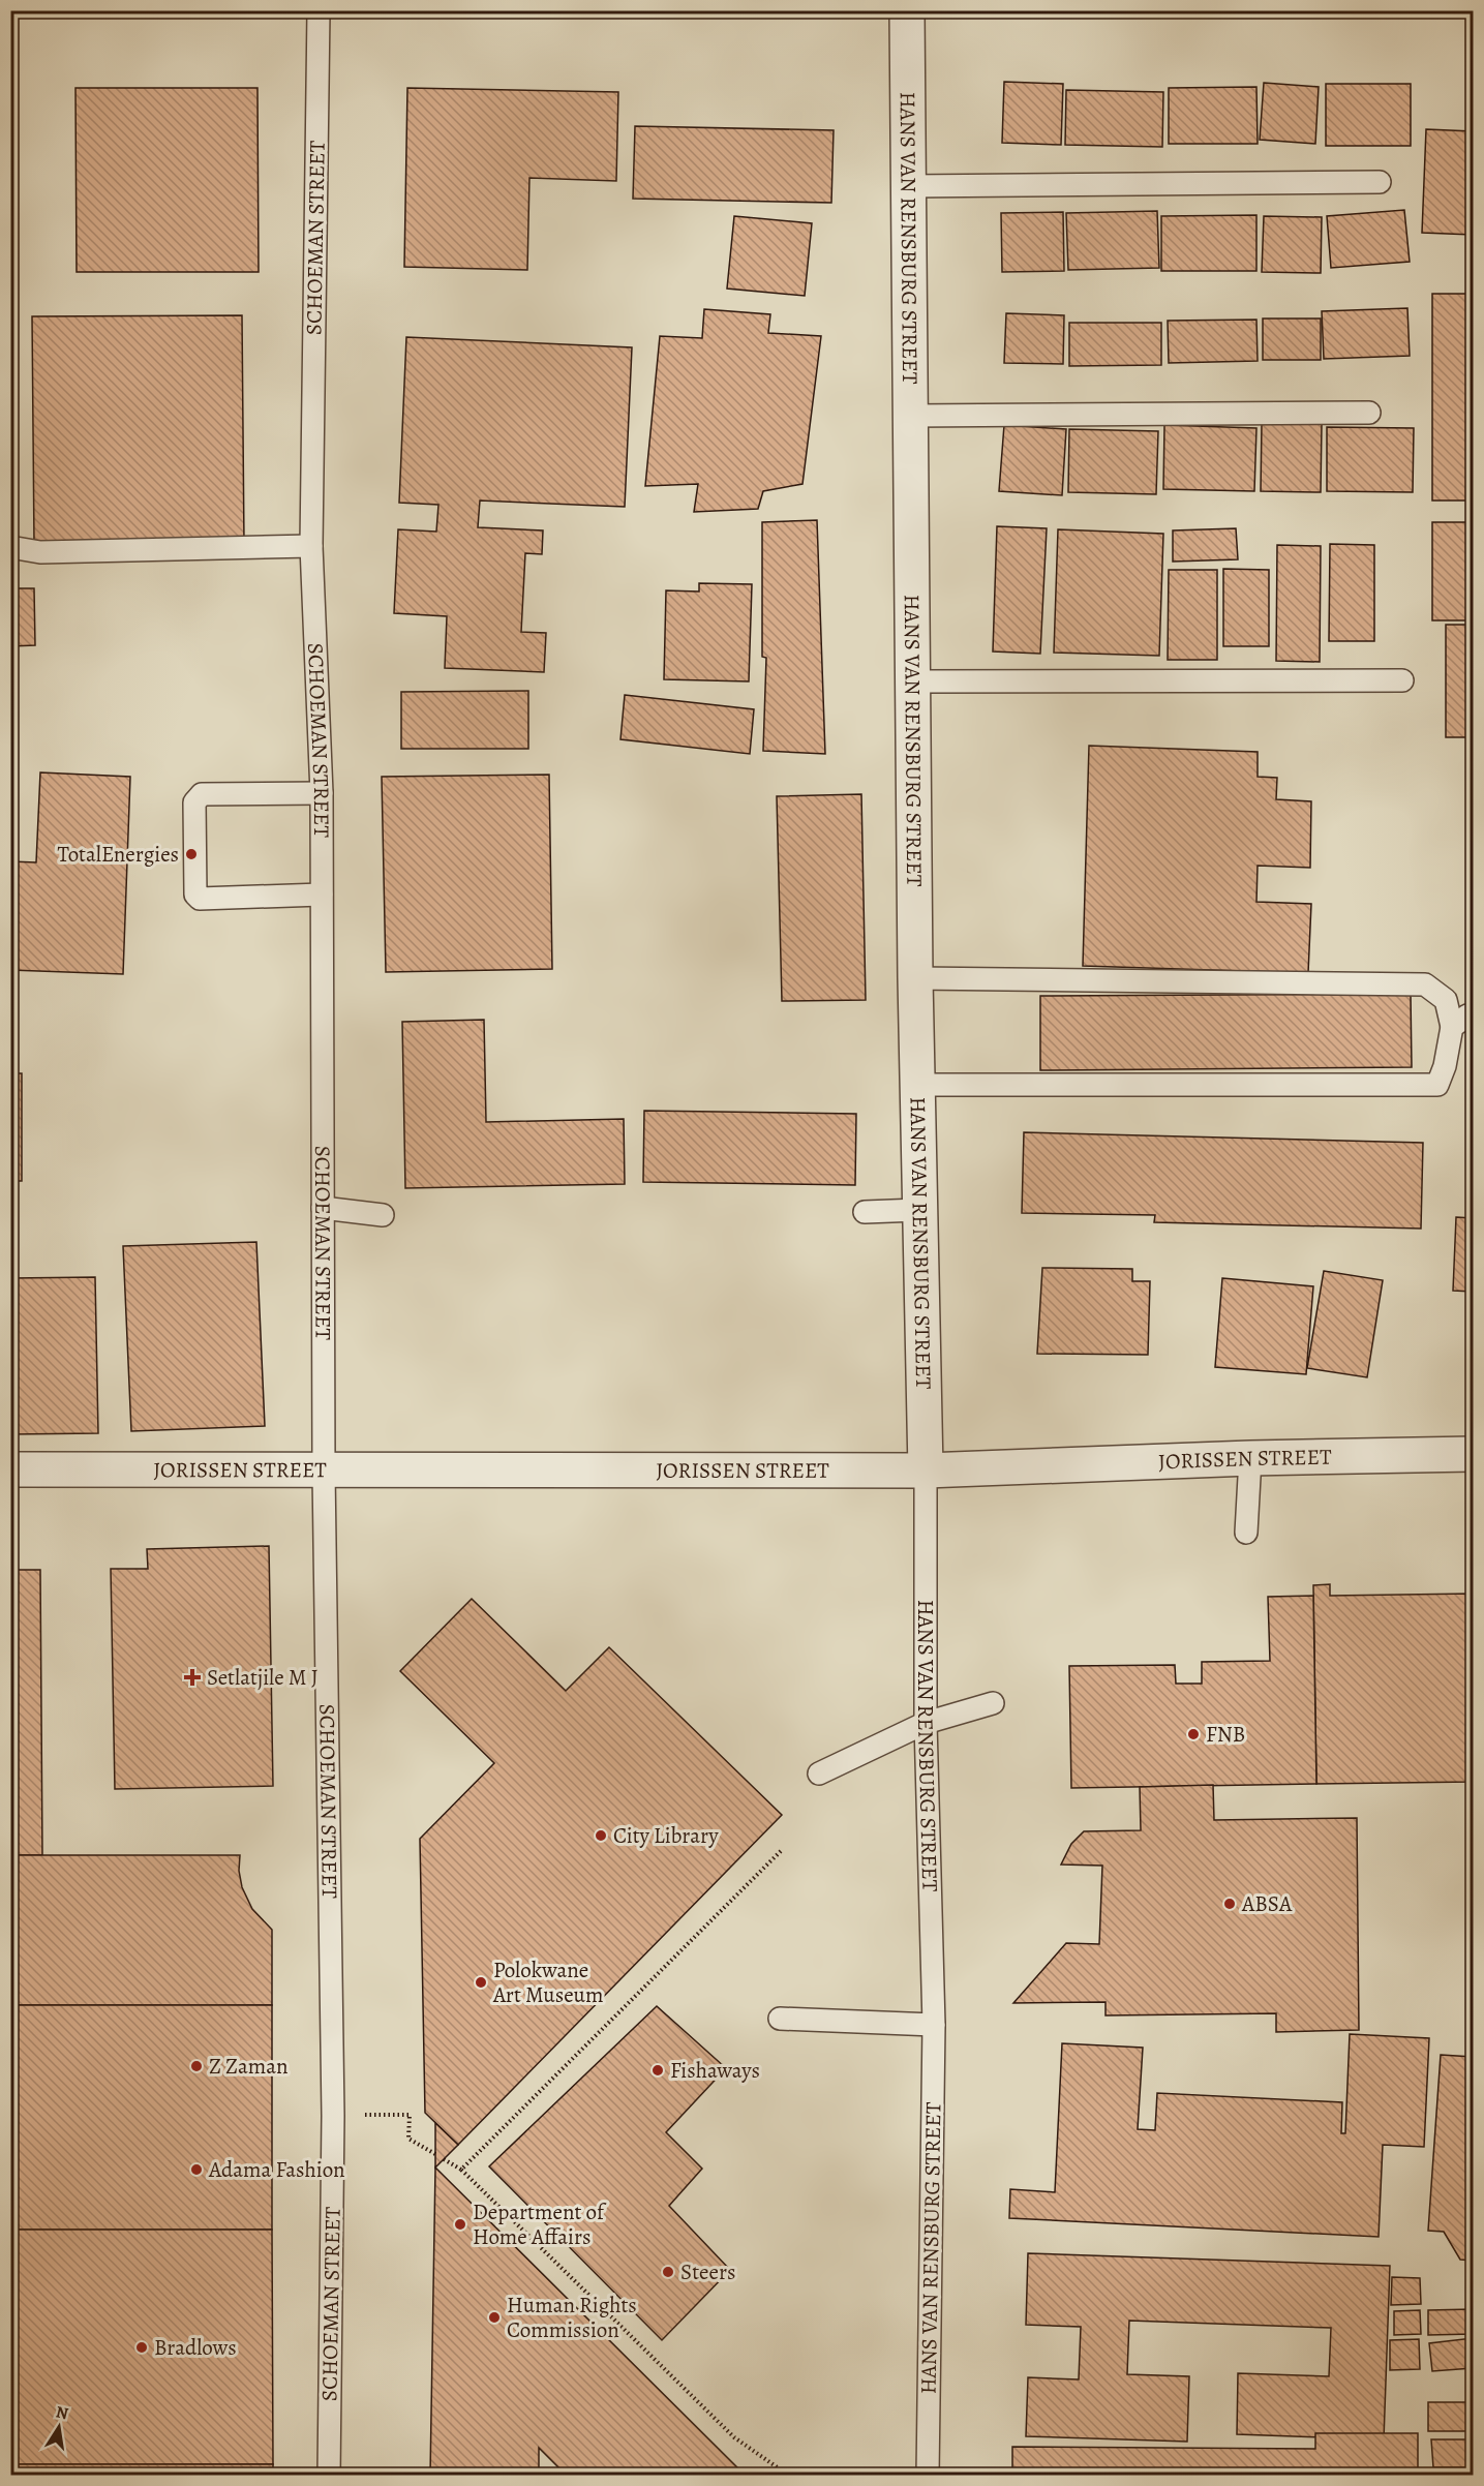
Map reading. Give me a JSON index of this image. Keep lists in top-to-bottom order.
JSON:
{
  "streets": {
    "street": ["HANS VAN RENSBURG STREET", "JORISSEN STREET"],
    "lane": ["SCHOEMAN STREET"]
  },
  "crossings": [
    ["SCHOEMAN STREET", "JORISSEN STREET"],
    ["HANS VAN RENSBURG STREET", "JORISSEN STREET"]
  ],
  "places": {
    "other": [
      "TotalEnergies",
      "FNB",
      "City Library",
      "ABSA",
      "Polokwane Art Museum",
      "Z Zaman",
      "Fishaways",
      "Adama Fashion",
      "Department of Home Affairs",
      "Steers",
      "Human Rights Commission",
      "Bradlows"
    ],
    "health": ["Setlatjile M J"]
  },
  "north": "top"
}
